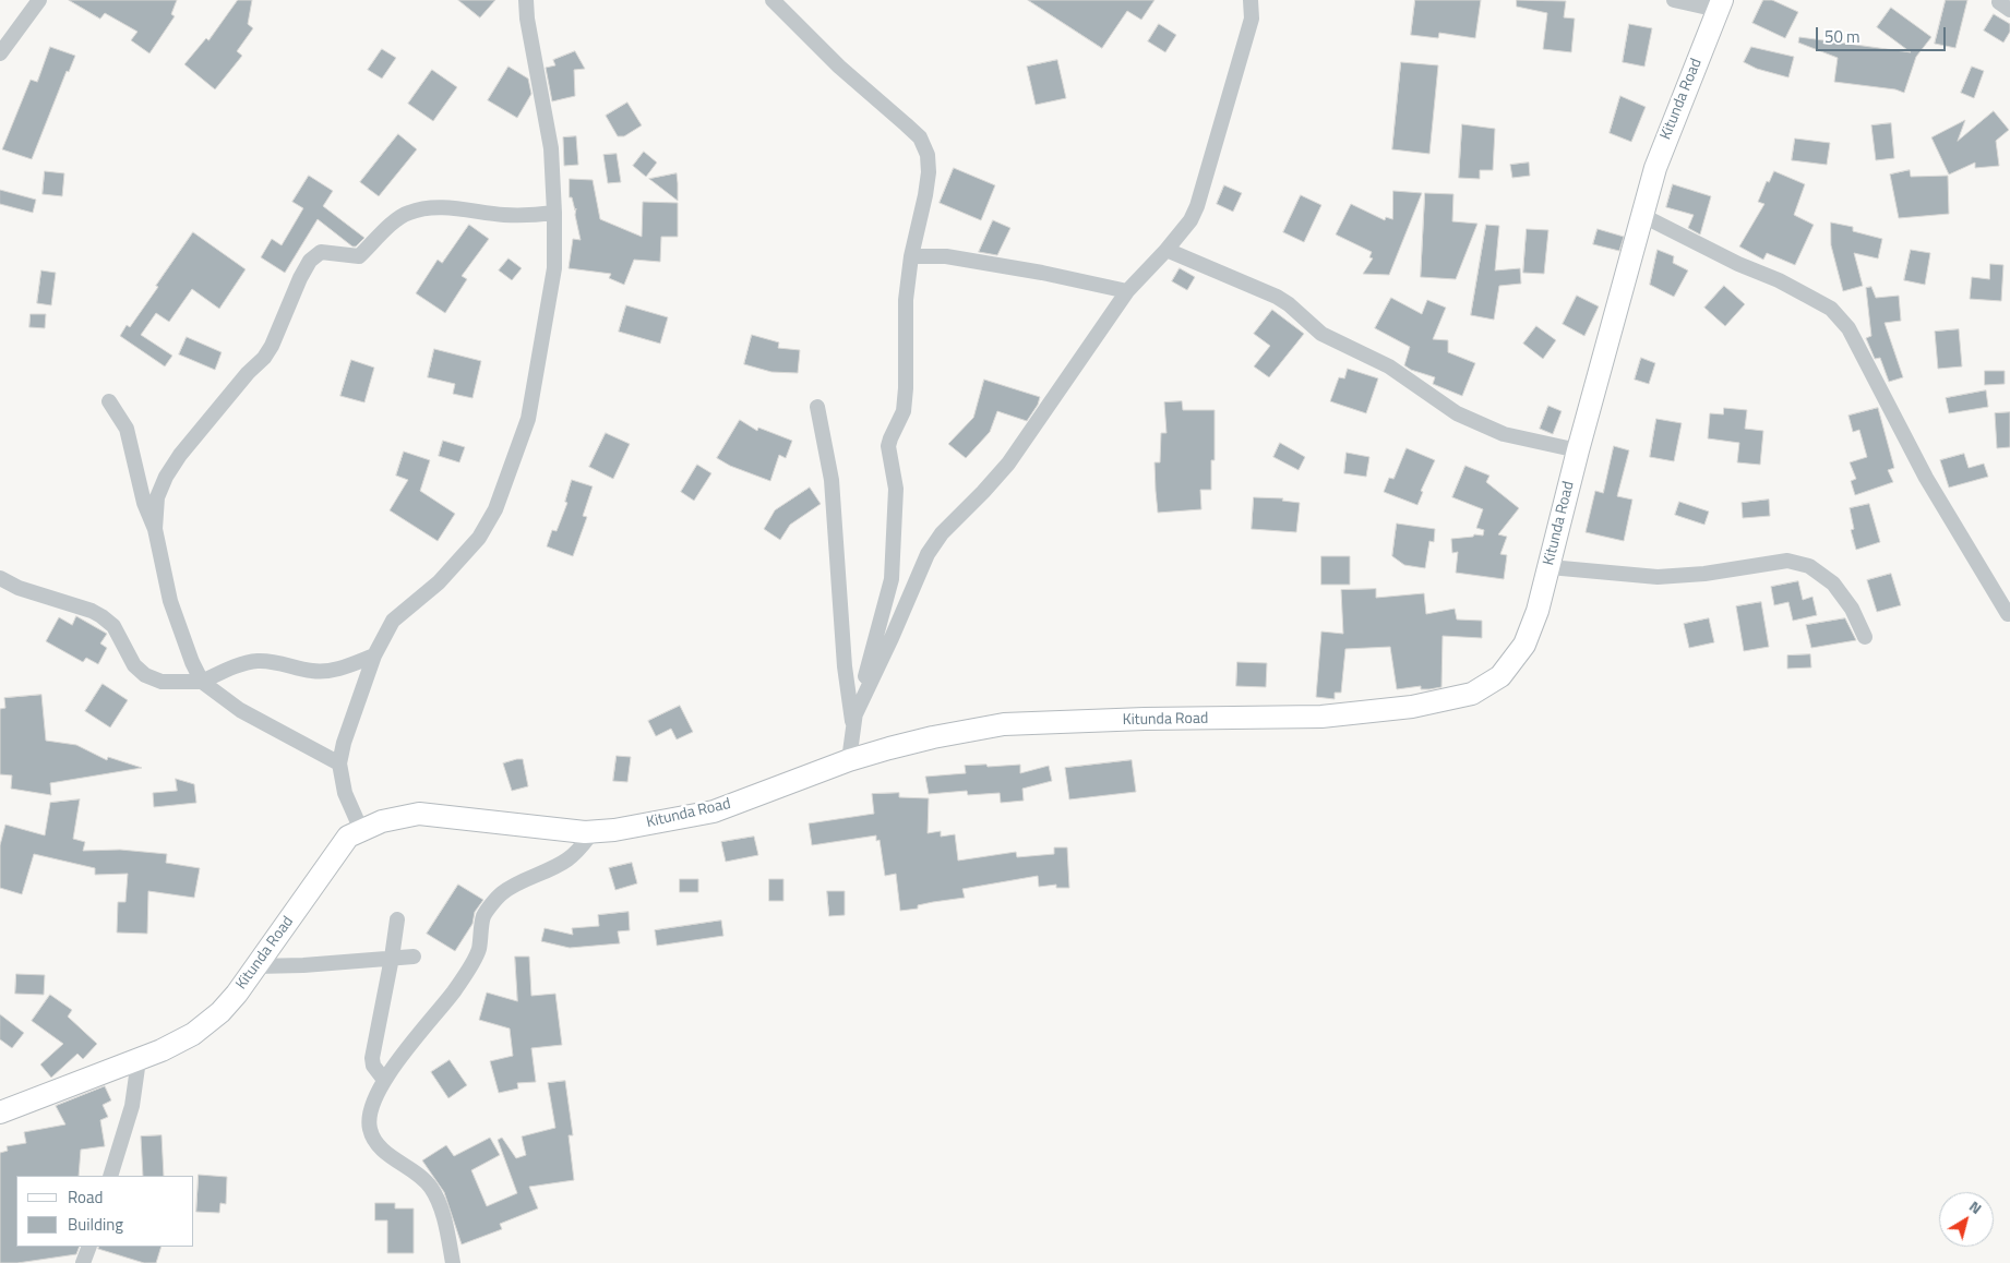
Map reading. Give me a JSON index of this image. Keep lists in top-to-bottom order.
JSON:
{
  "streets": {
    "street": ["Kitunda Road"]
  },
  "legend": ["Road", "Building"],
  "scale_bar": "50 m",
  "north": "top right"
}
